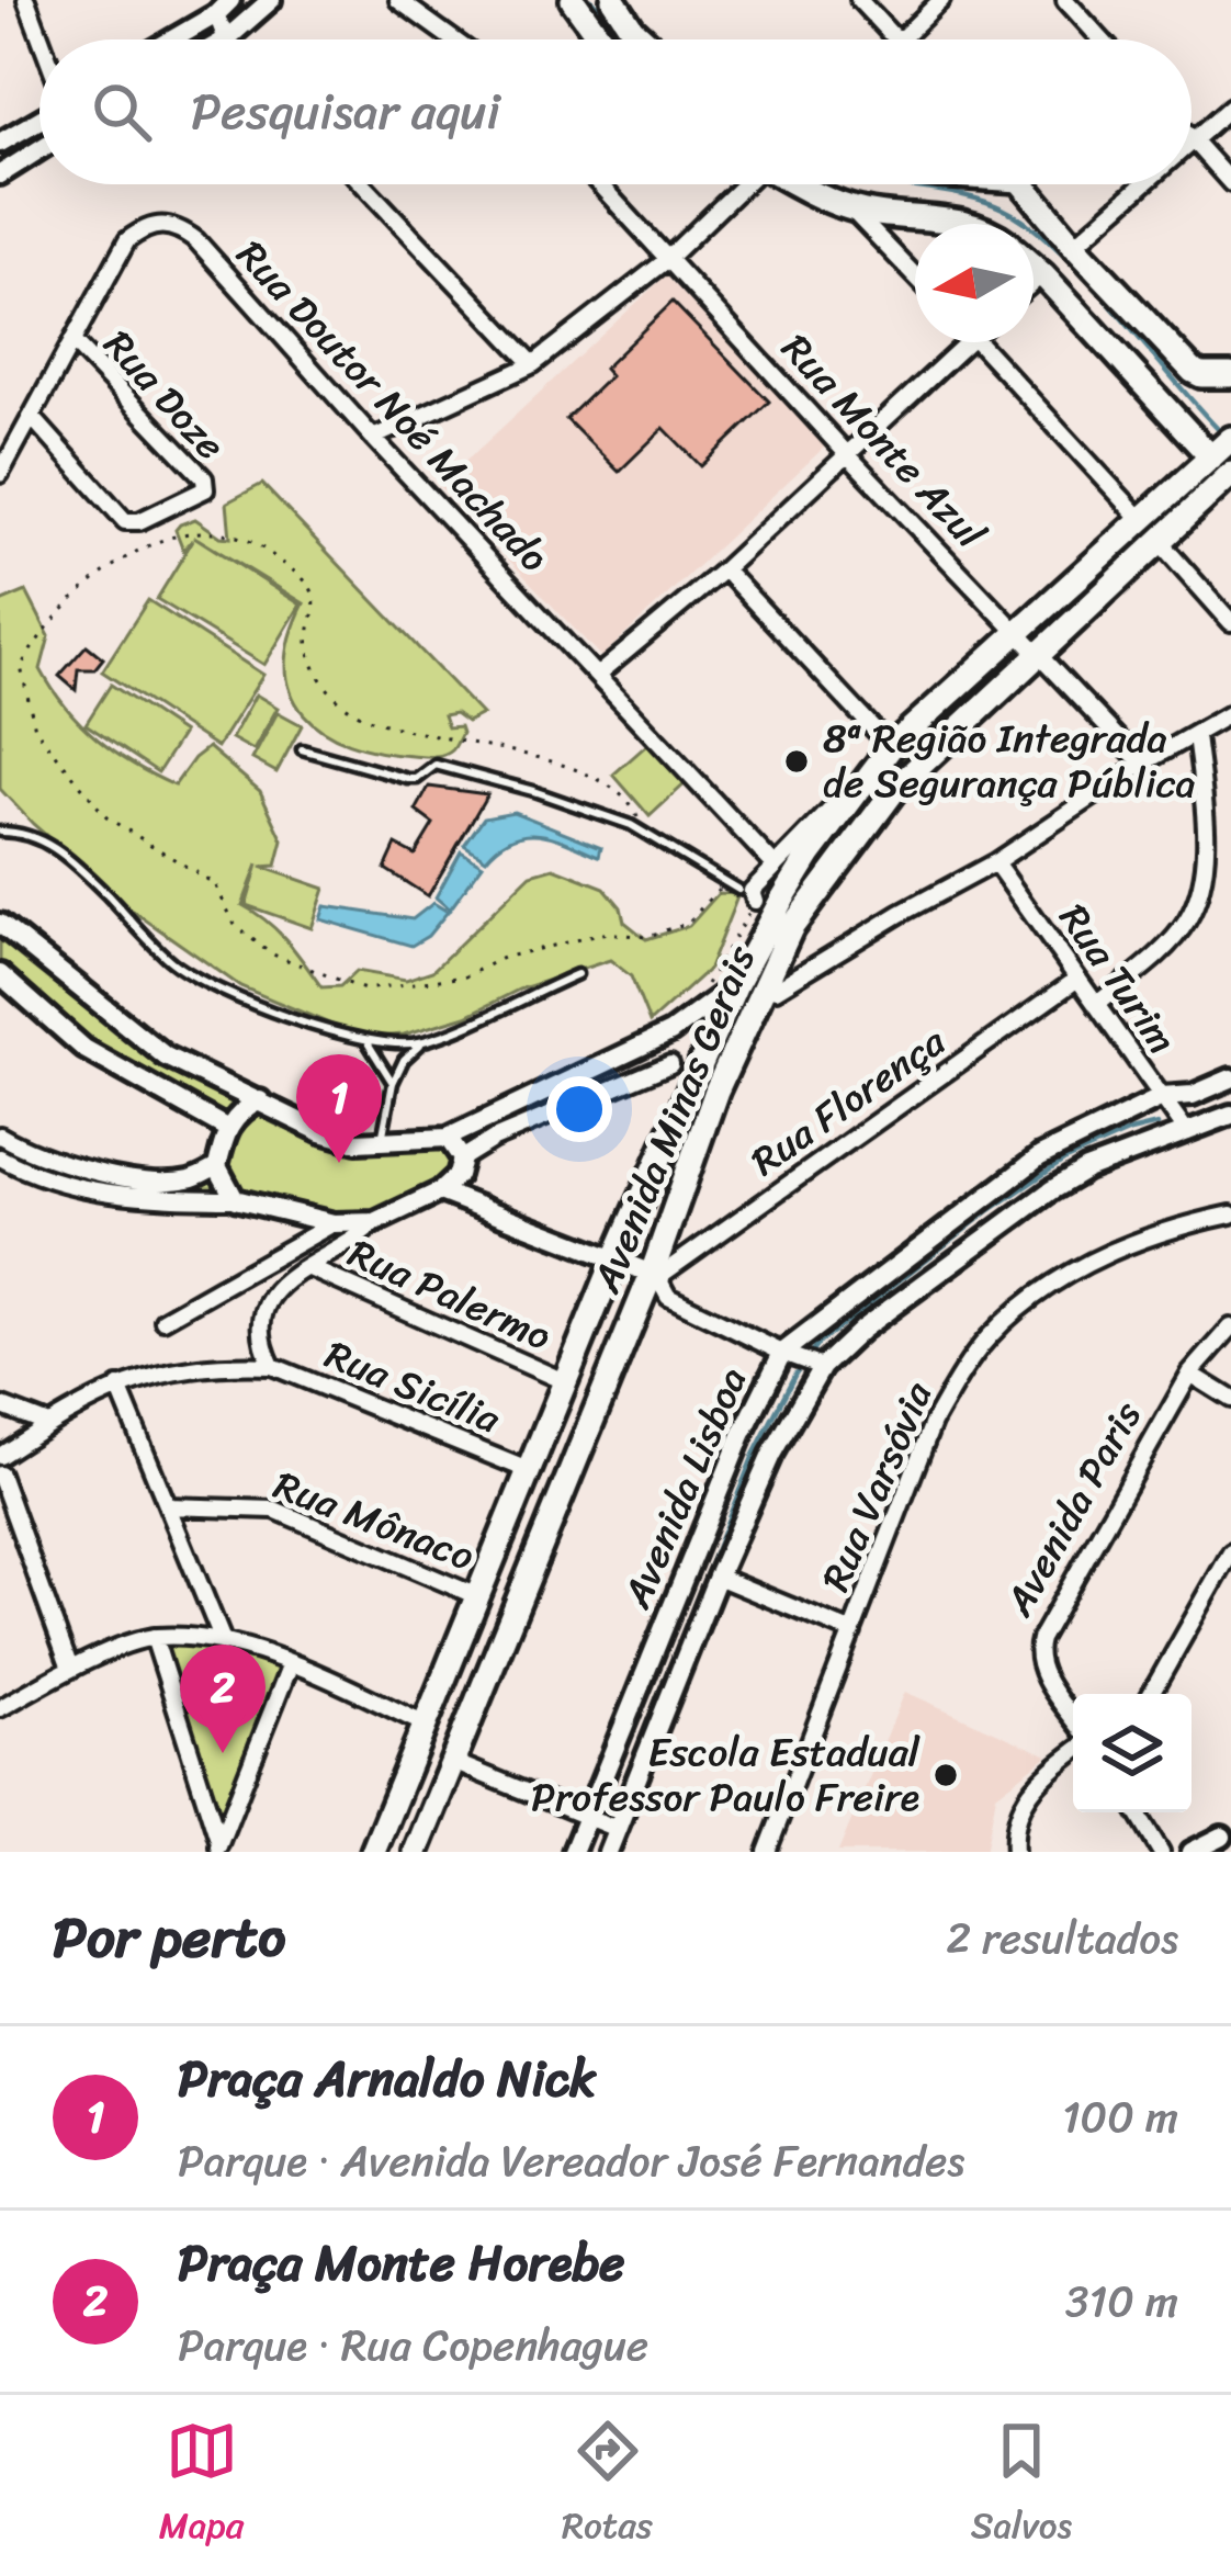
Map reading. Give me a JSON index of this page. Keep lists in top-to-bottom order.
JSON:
{
  "streets": {
    "main road": ["Avenida Minas Gerais"],
    "street": [
      "Rua Doze",
      "Rua Doutor Noé Machado",
      "Rua Monte Azul",
      "Rua Turim",
      "Rua Florença",
      "Rua Palermo",
      "Rua Sicília",
      "Rua Varsóvia",
      "Avenida Lisboa",
      "Avenida Paris",
      "Rua Mônaco"
    ]
  },
  "crossings": [
    ["Rua Doze", "Rua Doutor Noé Machado"],
    ["Rua Doutor Noé Machado", "Avenida Minas Gerais"],
    ["Rua Monte Azul", "Avenida Minas Gerais"],
    ["Rua Turim", "Rua Florença"],
    ["Rua Turim", "Avenida Lisboa"],
    ["Rua Florença", "Avenida Minas Gerais"],
    ["Avenida Minas Gerais", "Rua Palermo"],
    ["Avenida Minas Gerais", "Rua Sicília"],
    ["Avenida Minas Gerais", "Rua Mônaco"]
  ],
  "places": ["8ª Região Integrada de Segurança Pública", "Escola Estadual Professor Paulo Freire"],
  "north": "left",
  "page": {
    "search": "Pesquisar aqui",
    "pins": ["1", "2"],
    "heading": ["Por perto", "2 resultados"],
    "list": [
      {
        "mark": "1",
        "name": "Praça Arnaldo Nick",
        "note": "Parque · Avenida Vereador José Fernandes",
        "value": "100 m"
      },
      {
        "mark": "2",
        "name": "Praça Monte Horebe",
        "note": "Parque · Rua Copenhague",
        "value": "310 m"
      }
    ],
    "nav": ["Mapa", "Rotas", "Salvos"]
  }
}
